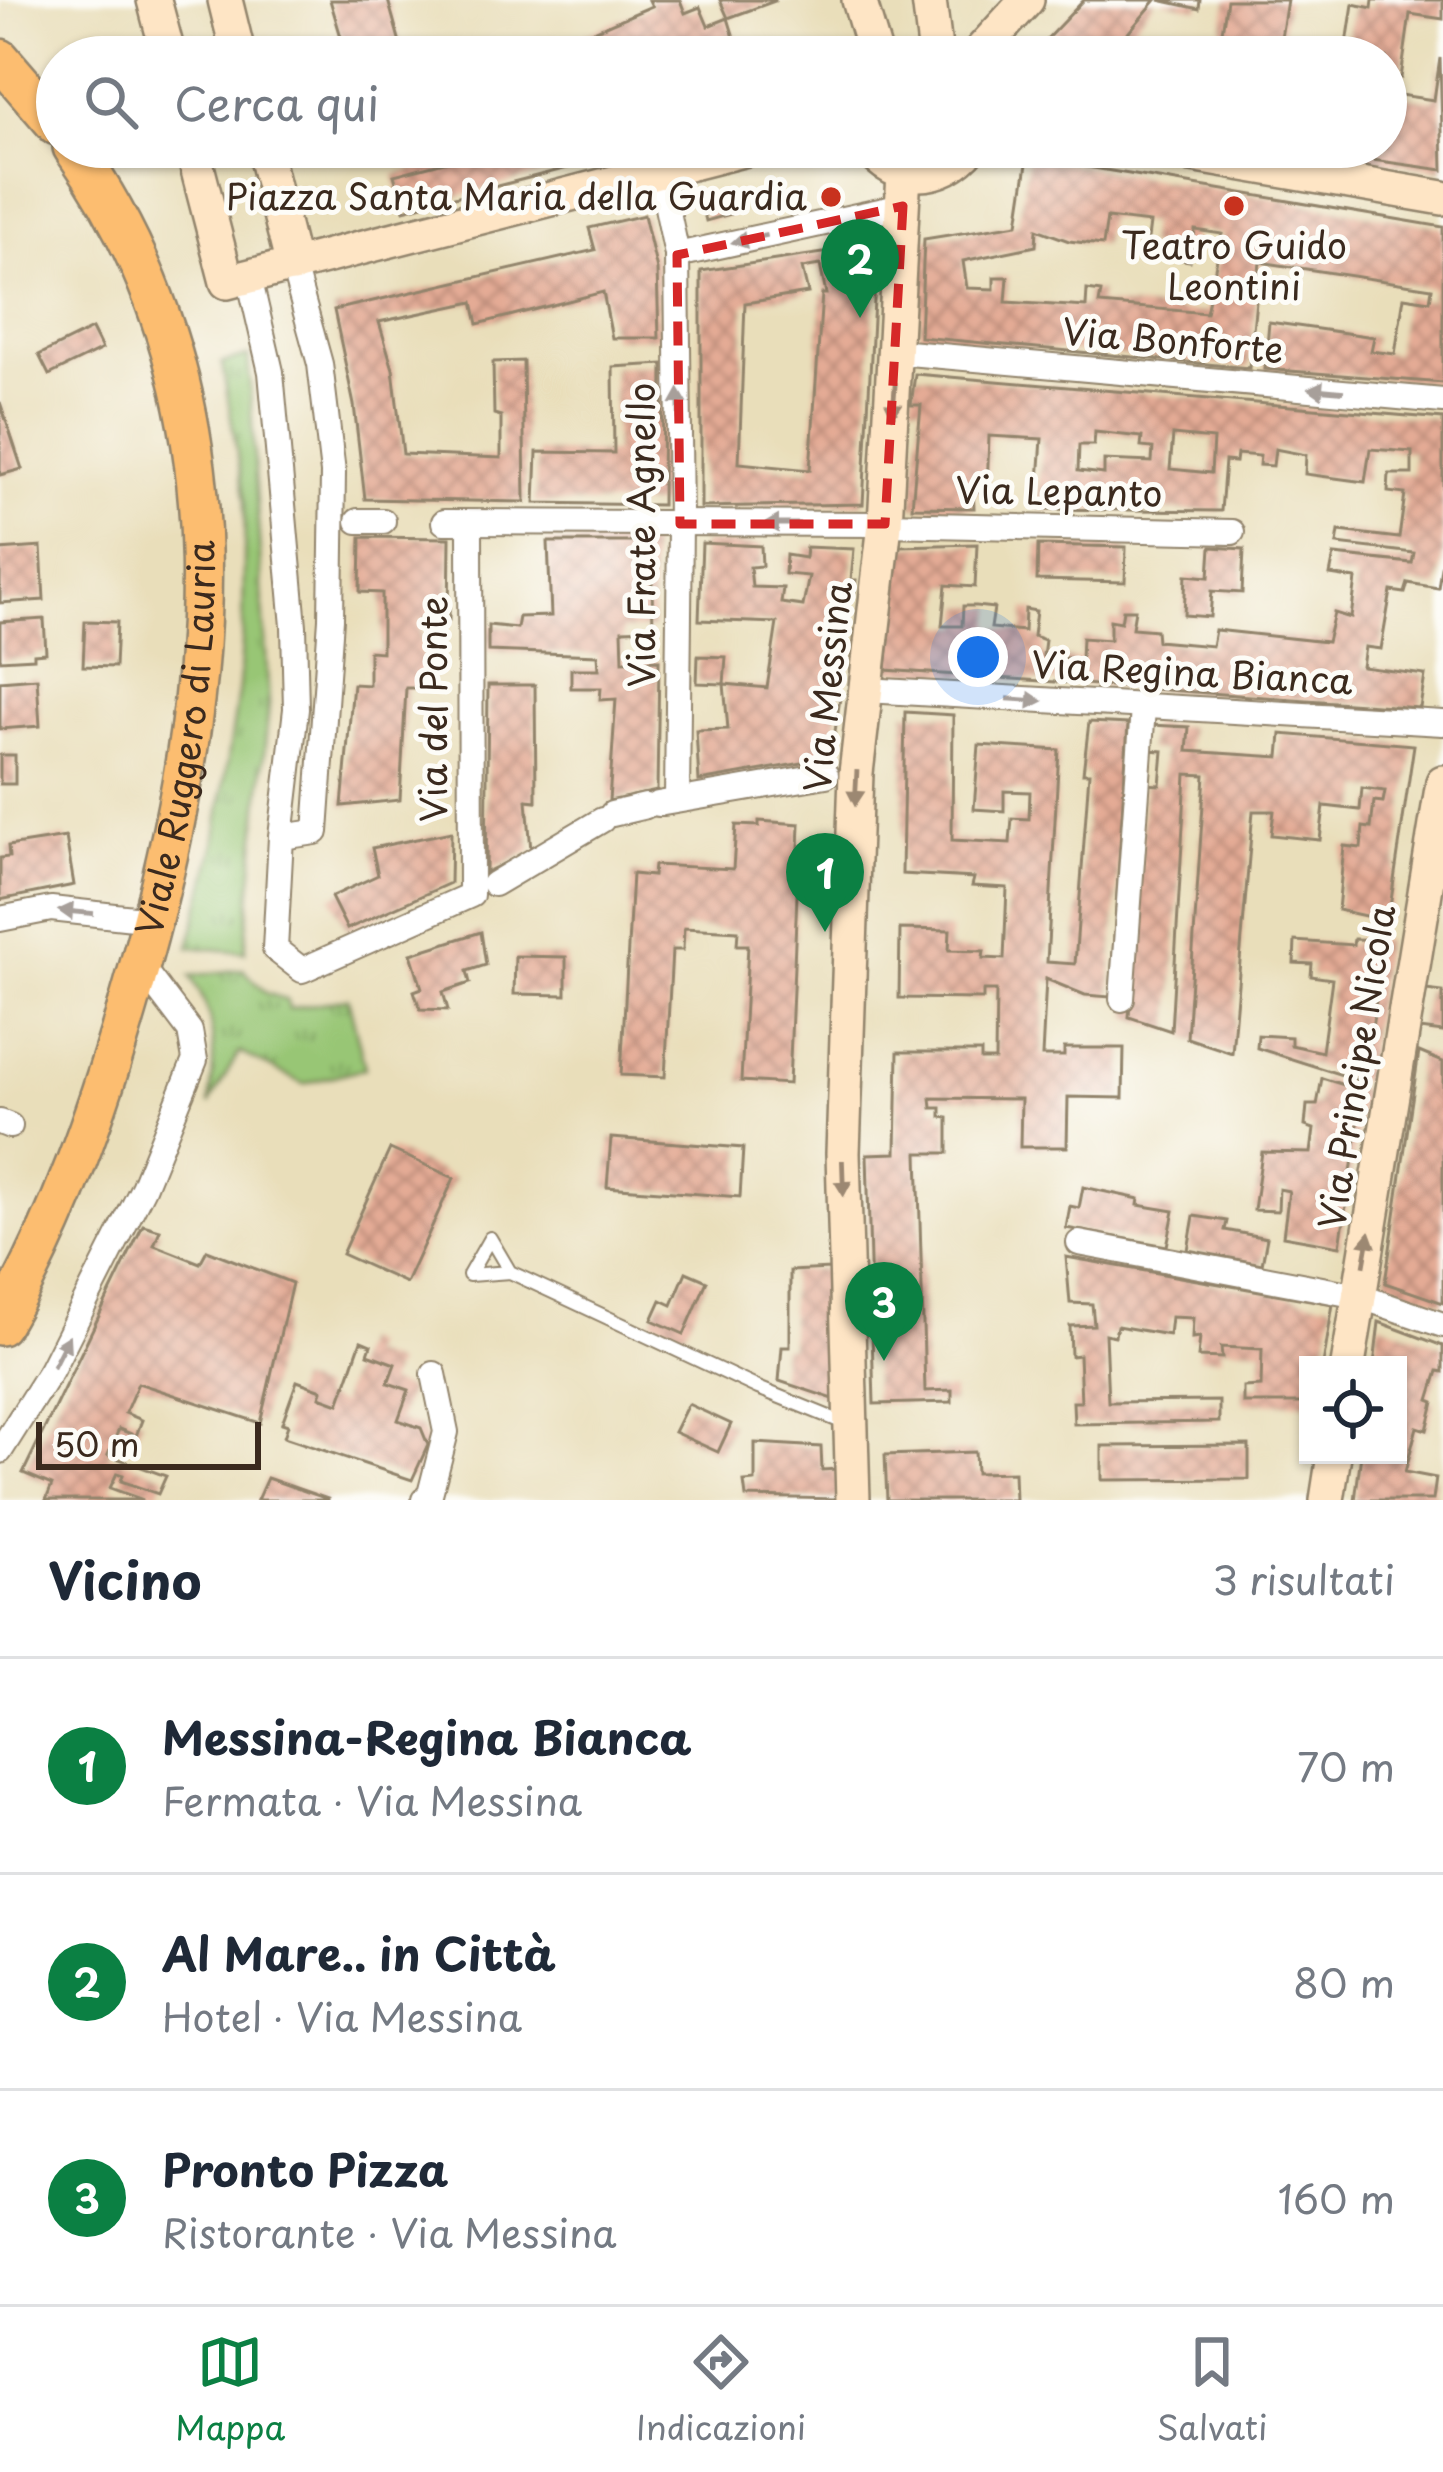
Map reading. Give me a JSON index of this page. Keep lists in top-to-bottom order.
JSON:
{
  "streets": {
    "main road": ["Via Messina", "Viale Ruggero di Lauria", "Via Principe Nicola"],
    "street": [
      "Via Bonforte",
      "Via Lepanto",
      "Via Frate Agnello",
      "Via Regina Bianca",
      "Via del Ponte"
    ]
  },
  "crossings": [
    ["Via Bonforte", "Via Messina"],
    ["Via Lepanto", "Via Frate Agnello"],
    ["Via Lepanto", "Via Messina"],
    ["Via Lepanto", "Via del Ponte"],
    ["Via Regina Bianca", "Via Messina"]
  ],
  "one_way": [
    "Via Bonforte",
    "Via Frate Agnello",
    "Via Regina Bianca",
    "Via Messina",
    "Via Principe Nicola"
  ],
  "places": ["Piazza Santa Maria della Guardia", "Teatro Guido Leontini"],
  "scale_bar": "50 m",
  "page": {
    "search": "Cerca qui",
    "pins": ["2", "1", "3"],
    "scale": "50 m",
    "heading": ["Vicino", "3 risultati"],
    "list": [
      {
        "mark": "1",
        "name": "Messina-Regina Bianca",
        "note": "Fermata · Via Messina",
        "value": "70 m"
      },
      {
        "mark": "2",
        "name": "Al Mare.. in Città",
        "note": "Hotel · Via Messina",
        "value": "80 m"
      },
      {
        "mark": "3",
        "name": "Pronto Pizza",
        "note": "Ristorante · Via Messina",
        "value": "160 m"
      }
    ],
    "nav": ["Mappa", "Indicazioni", "Salvati"]
  }
}
